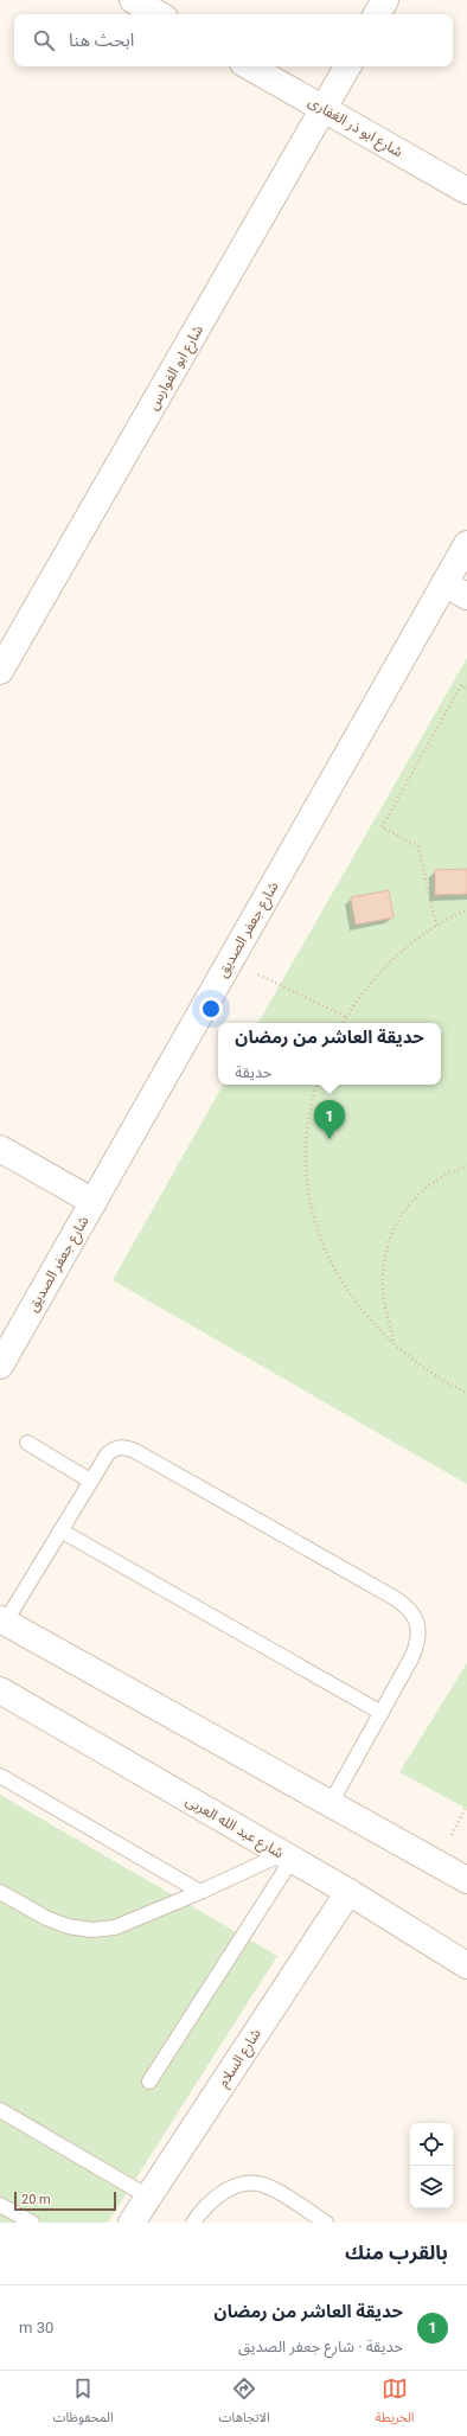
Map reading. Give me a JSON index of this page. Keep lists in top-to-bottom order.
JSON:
{
  "streets": {
    "street": [
      "شارع ابو ذر الغفارى",
      "شارع ابو الفوارس",
      "شارع جعفر الصديق",
      "شارع عبد الله العربى",
      "شارع السلام"
    ]
  },
  "crossings": [
    ["شارع ابو ذر الغفارى", "شارع ابو الفوارس"],
    ["شارع عبد الله العربى", "شارع السلام"]
  ],
  "scale_bar": "20 m",
  "page": {
    "search": "ابحث هنا",
    "popup": ["حديقة العاشر من رمضان", "حديقة"],
    "pins": "1",
    "scale": "20 m",
    "heading": "بالقرب منك",
    "list": [
      {
        "mark": "1",
        "name": "حديقة العاشر من رمضان",
        "note": "حديقة · شارع جعفر الصديق",
        "value": "30 m"
      }
    ],
    "nav": ["الخريطة", "الاتجاهات", "المحفوظات"]
  }
}
